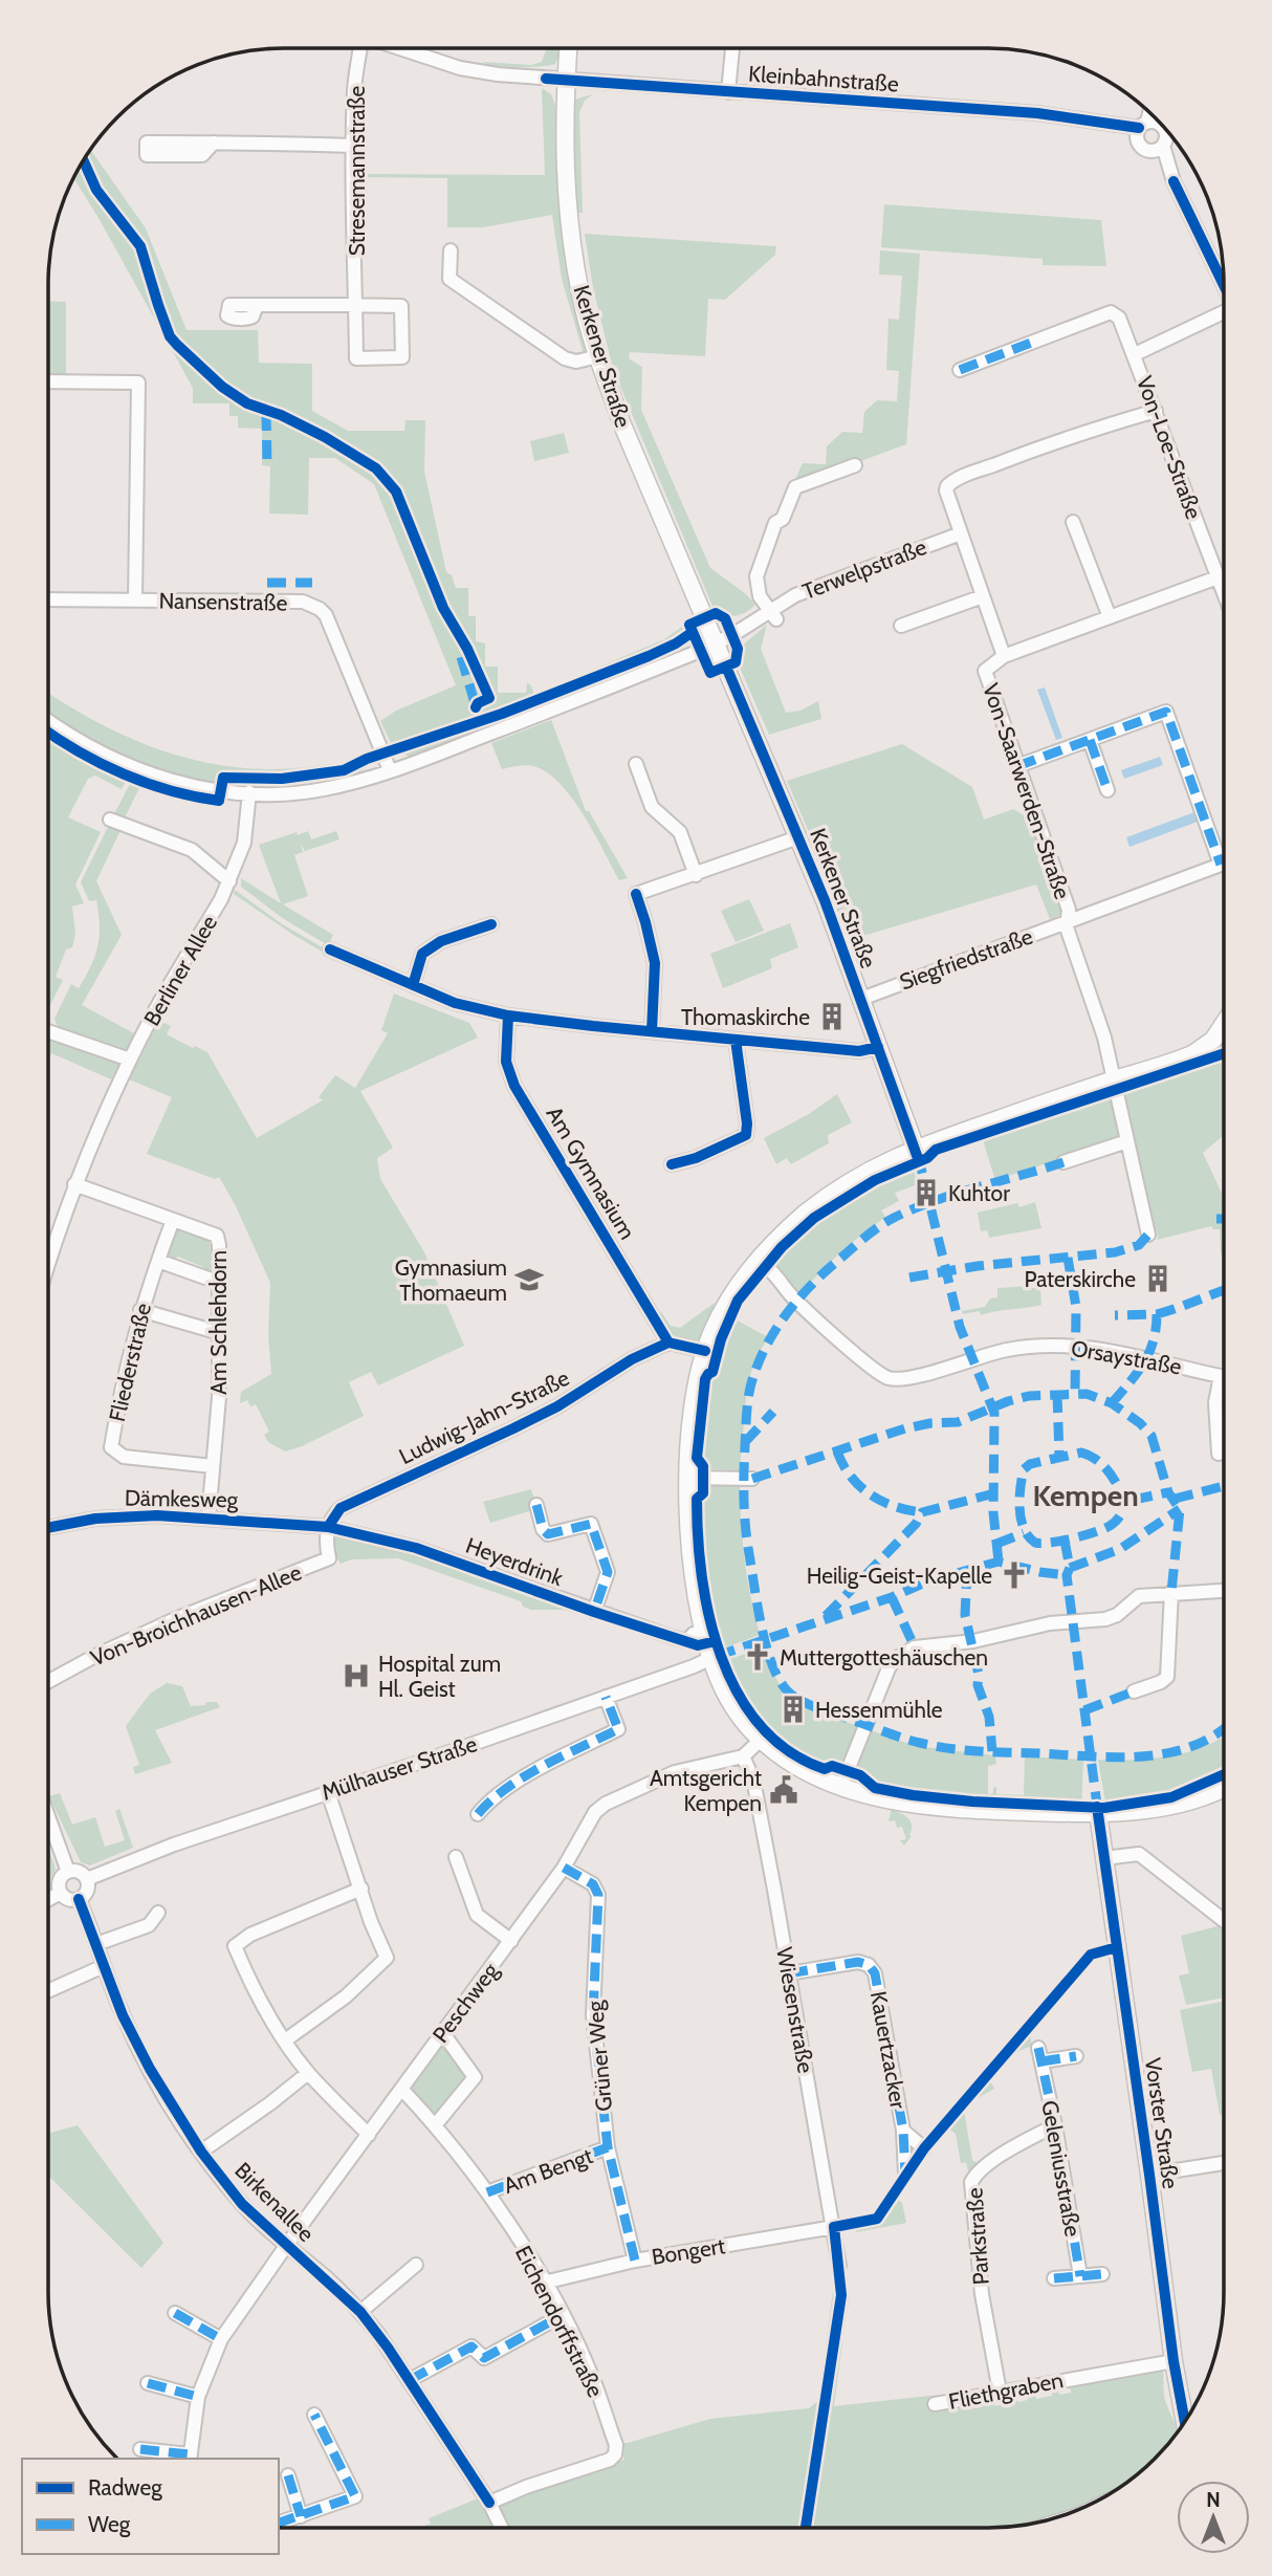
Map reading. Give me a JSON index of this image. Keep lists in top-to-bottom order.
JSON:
{
  "streets": {
    "main road": ["Kerkener Straße", "Vorster Straße"],
    "street": [
      "Kleinbahnstraße",
      "Stresemannstraße",
      "Von-Loe-Straße",
      "Terwelpstraße",
      "Nansenstraße",
      "Von-Saarwerden-Straße",
      "Siegfriedstraße",
      "Berliner Allee",
      "Am Gymnasium",
      "Am Schlehdorn",
      "Orsaystraße",
      "Fliederstraße",
      "Ludwig-Jahn-Straße",
      "Dämkesweg",
      "Heyerdrink",
      "Von-Broichhausen-Allee",
      "Mülhauser Straße",
      "Peschweg",
      "Wiesenstraße",
      "Kauertzacker",
      "Grüner Weg",
      "Geleniusstraße",
      "Am Bengt",
      "Birkenallee",
      "Parkstraße",
      "Bongert",
      "Eichendorffstraße",
      "Fliethgraben"
    ]
  },
  "crossings": [
    ["Kleinbahnstraße", "Kerkener Straße"],
    ["Kerkener Straße", "Terwelpstraße"],
    ["Kerkener Straße", "Siegfriedstraße"],
    ["Von-Loe-Straße", "Von-Saarwerden-Straße"],
    ["Terwelpstraße", "Nansenstraße"],
    ["Terwelpstraße", "Von-Saarwerden-Straße"],
    ["Terwelpstraße", "Berliner Allee"],
    ["Von-Saarwerden-Straße", "Siegfriedstraße"],
    ["Berliner Allee", "Am Schlehdorn"],
    ["Am Gymnasium", "Ludwig-Jahn-Straße"],
    ["Am Schlehdorn", "Fliederstraße"],
    ["Am Schlehdorn", "Dämkesweg"],
    ["Ludwig-Jahn-Straße", "Dämkesweg"],
    ["Ludwig-Jahn-Straße", "Heyerdrink"],
    ["Ludwig-Jahn-Straße", "Von-Broichhausen-Allee"],
    ["Dämkesweg", "Heyerdrink"],
    ["Dämkesweg", "Von-Broichhausen-Allee"],
    ["Heyerdrink", "Von-Broichhausen-Allee"],
    ["Mülhauser Straße", "Birkenallee"],
    ["Peschweg", "Wiesenstraße"],
    ["Peschweg", "Grüner Weg"],
    ["Peschweg", "Birkenallee"],
    ["Peschweg", "Eichendorffstraße"],
    ["Wiesenstraße", "Kauertzacker"],
    ["Wiesenstraße", "Bongert"],
    ["Grüner Weg", "Am Bengt"],
    ["Grüner Weg", "Bongert"],
    ["Vorster Straße", "Fliethgraben"],
    ["Geleniusstraße", "Parkstraße"],
    ["Am Bengt", "Eichendorffstraße"],
    ["Birkenallee", "Eichendorffstraße"],
    ["Parkstraße", "Fliethgraben"],
    ["Bongert", "Eichendorffstraße"]
  ],
  "districts": ["Kempen"],
  "places": {
    "building": [
      "Thomaskirche",
      "Kuhtor",
      "Paterskirche",
      "Hessenmühle"
    ],
    "school or university": ["Gymnasium Thomaeum"],
    "church": ["Heilig-Geist-Kapelle", "Muttergotteshäuschen"],
    "hospital": ["Hospital zum Hl. Geist"],
    "public building": ["Amtsgericht Kempen"]
  },
  "legend": ["Radweg", "Weg"],
  "north": "top"
}
